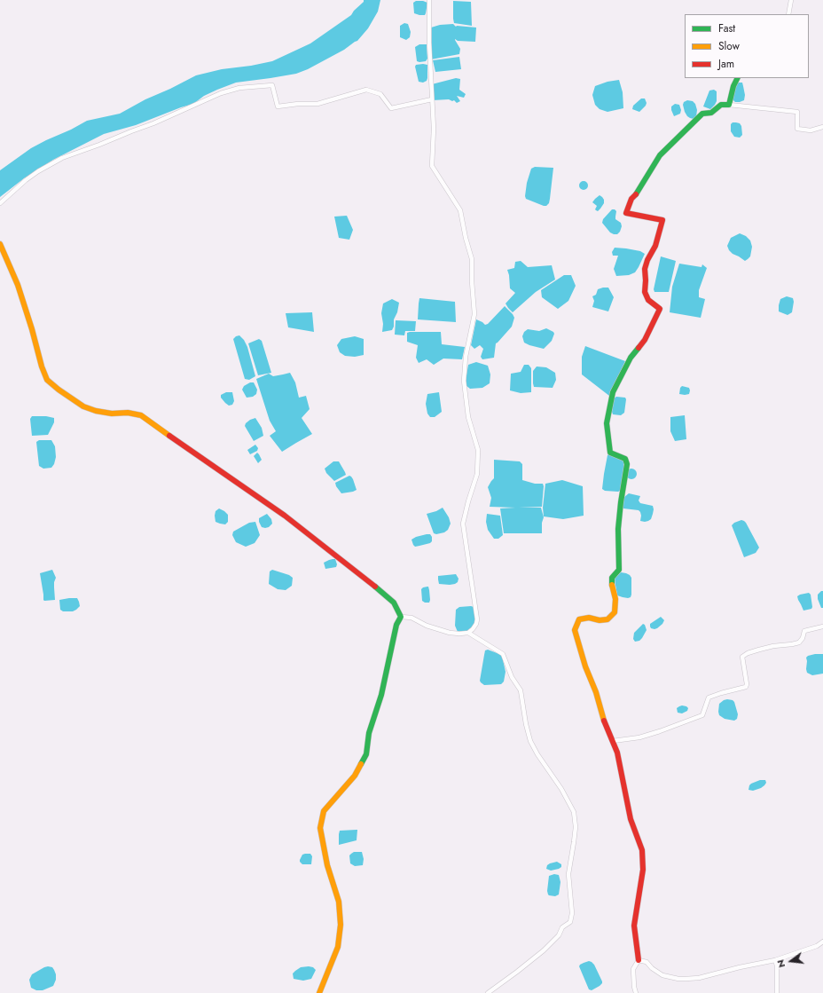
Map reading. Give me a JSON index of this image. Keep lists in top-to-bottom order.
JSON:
{
  "legend": ["Fast", "Slow", "Jam"],
  "north": "left"
}
